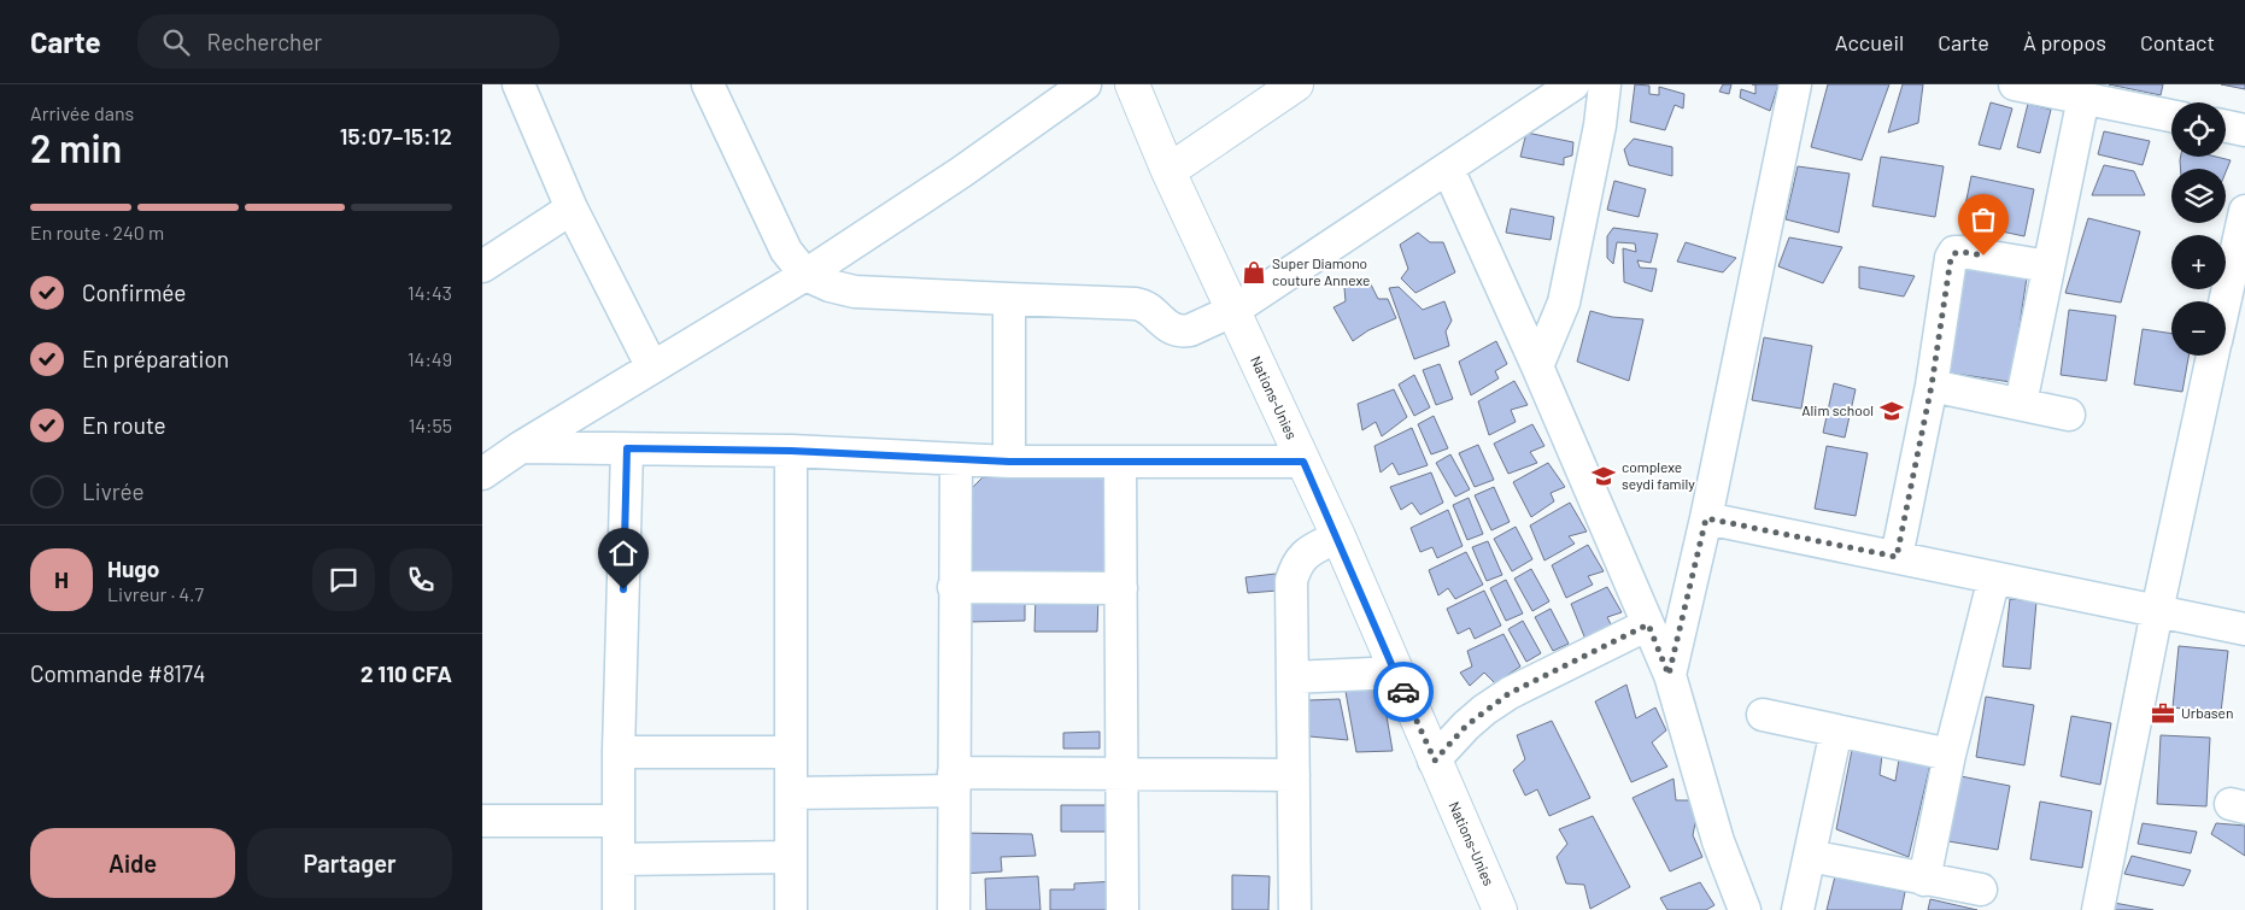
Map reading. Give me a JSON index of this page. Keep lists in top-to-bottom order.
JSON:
{
  "streets": {
    "main road": ["Nations-Unies"]
  },
  "places": {
    "shop": ["Super Diamono couture Annexe"],
    "school or university": ["Alim school", "complexe seydi family"],
    "office": ["Urbasen"]
  },
  "page": {
    "header": "Carte",
    "search": "Rechercher",
    "nav": [
      "Accueil",
      "Carte",
      "À propos",
      "Contact"
    ],
    "heading": ["2 min", "Arrivée dans", "15:07–15:12"],
    "panel": [
      "Hugo",
      "Livreur · 4.7",
      "Commande #8174",
      "2 110 CFA"
    ],
    "map_buttons": ["+", "−"],
    "bar": "En route · 240 m",
    "list": [
      ["Confirmée", "14:43"],
      ["En préparation", "14:49"],
      ["En route", "14:55"],
      "Livrée"
    ],
    "round": "H",
    "buttons": ["Aide", "Partager"]
  }
}
